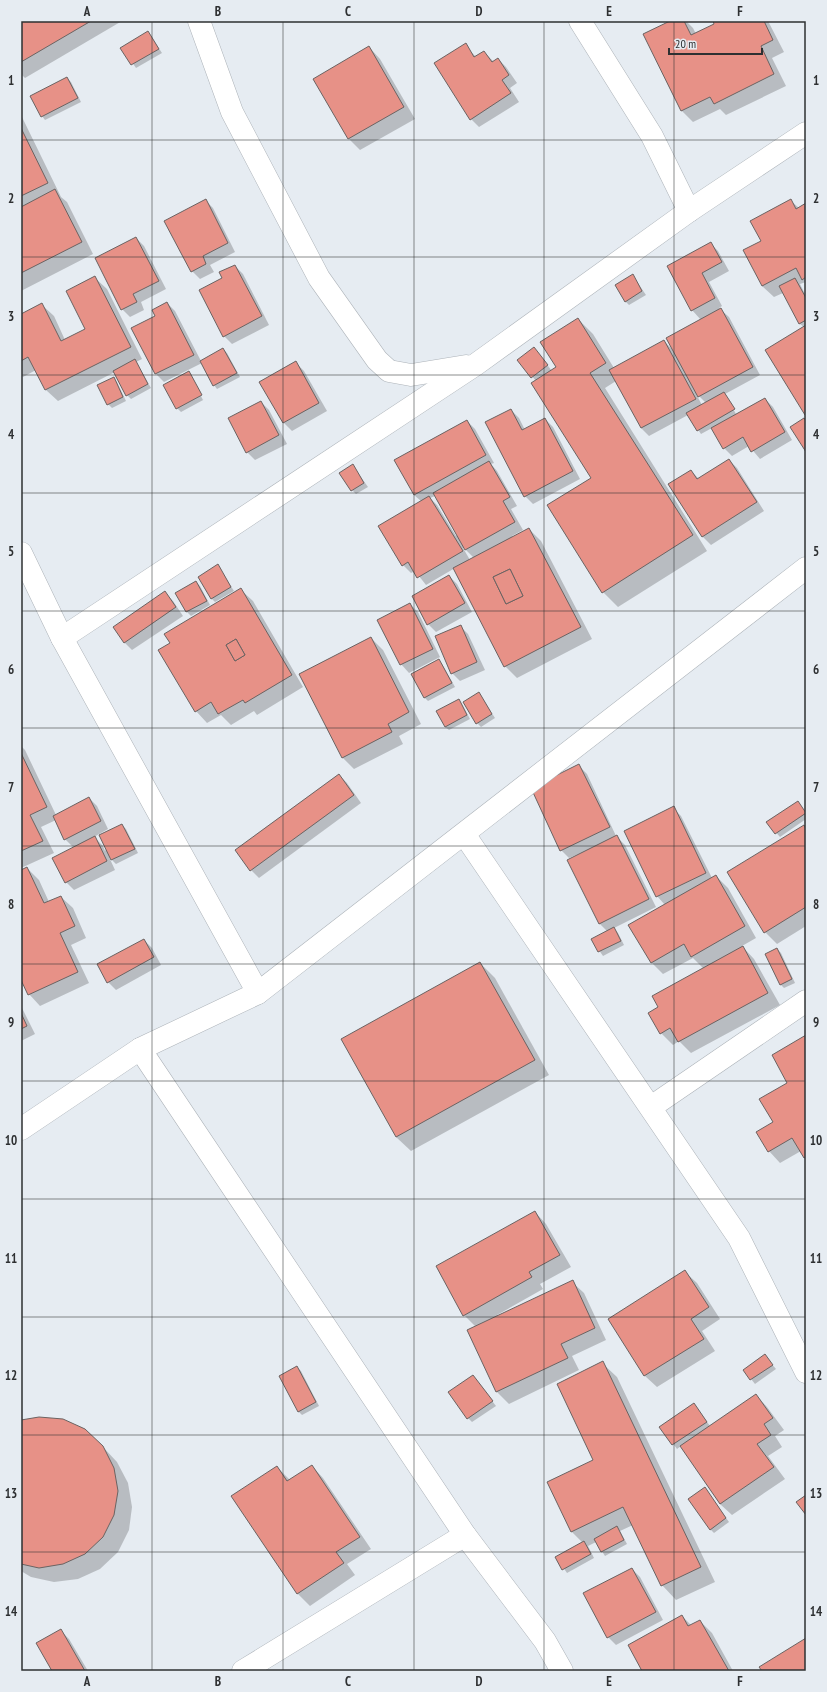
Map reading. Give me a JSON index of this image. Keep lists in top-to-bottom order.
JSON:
{
  "scale_bar": "20 m",
  "grid": {
    "columns": [
      "A",
      "B",
      "C",
      "D",
      "E",
      "F"
    ],
    "rows": [
      "1",
      "2",
      "3",
      "4",
      "5",
      "6",
      "7",
      "8",
      "9",
      "10",
      "11",
      "12",
      "13",
      "14"
    ]
  }
}
